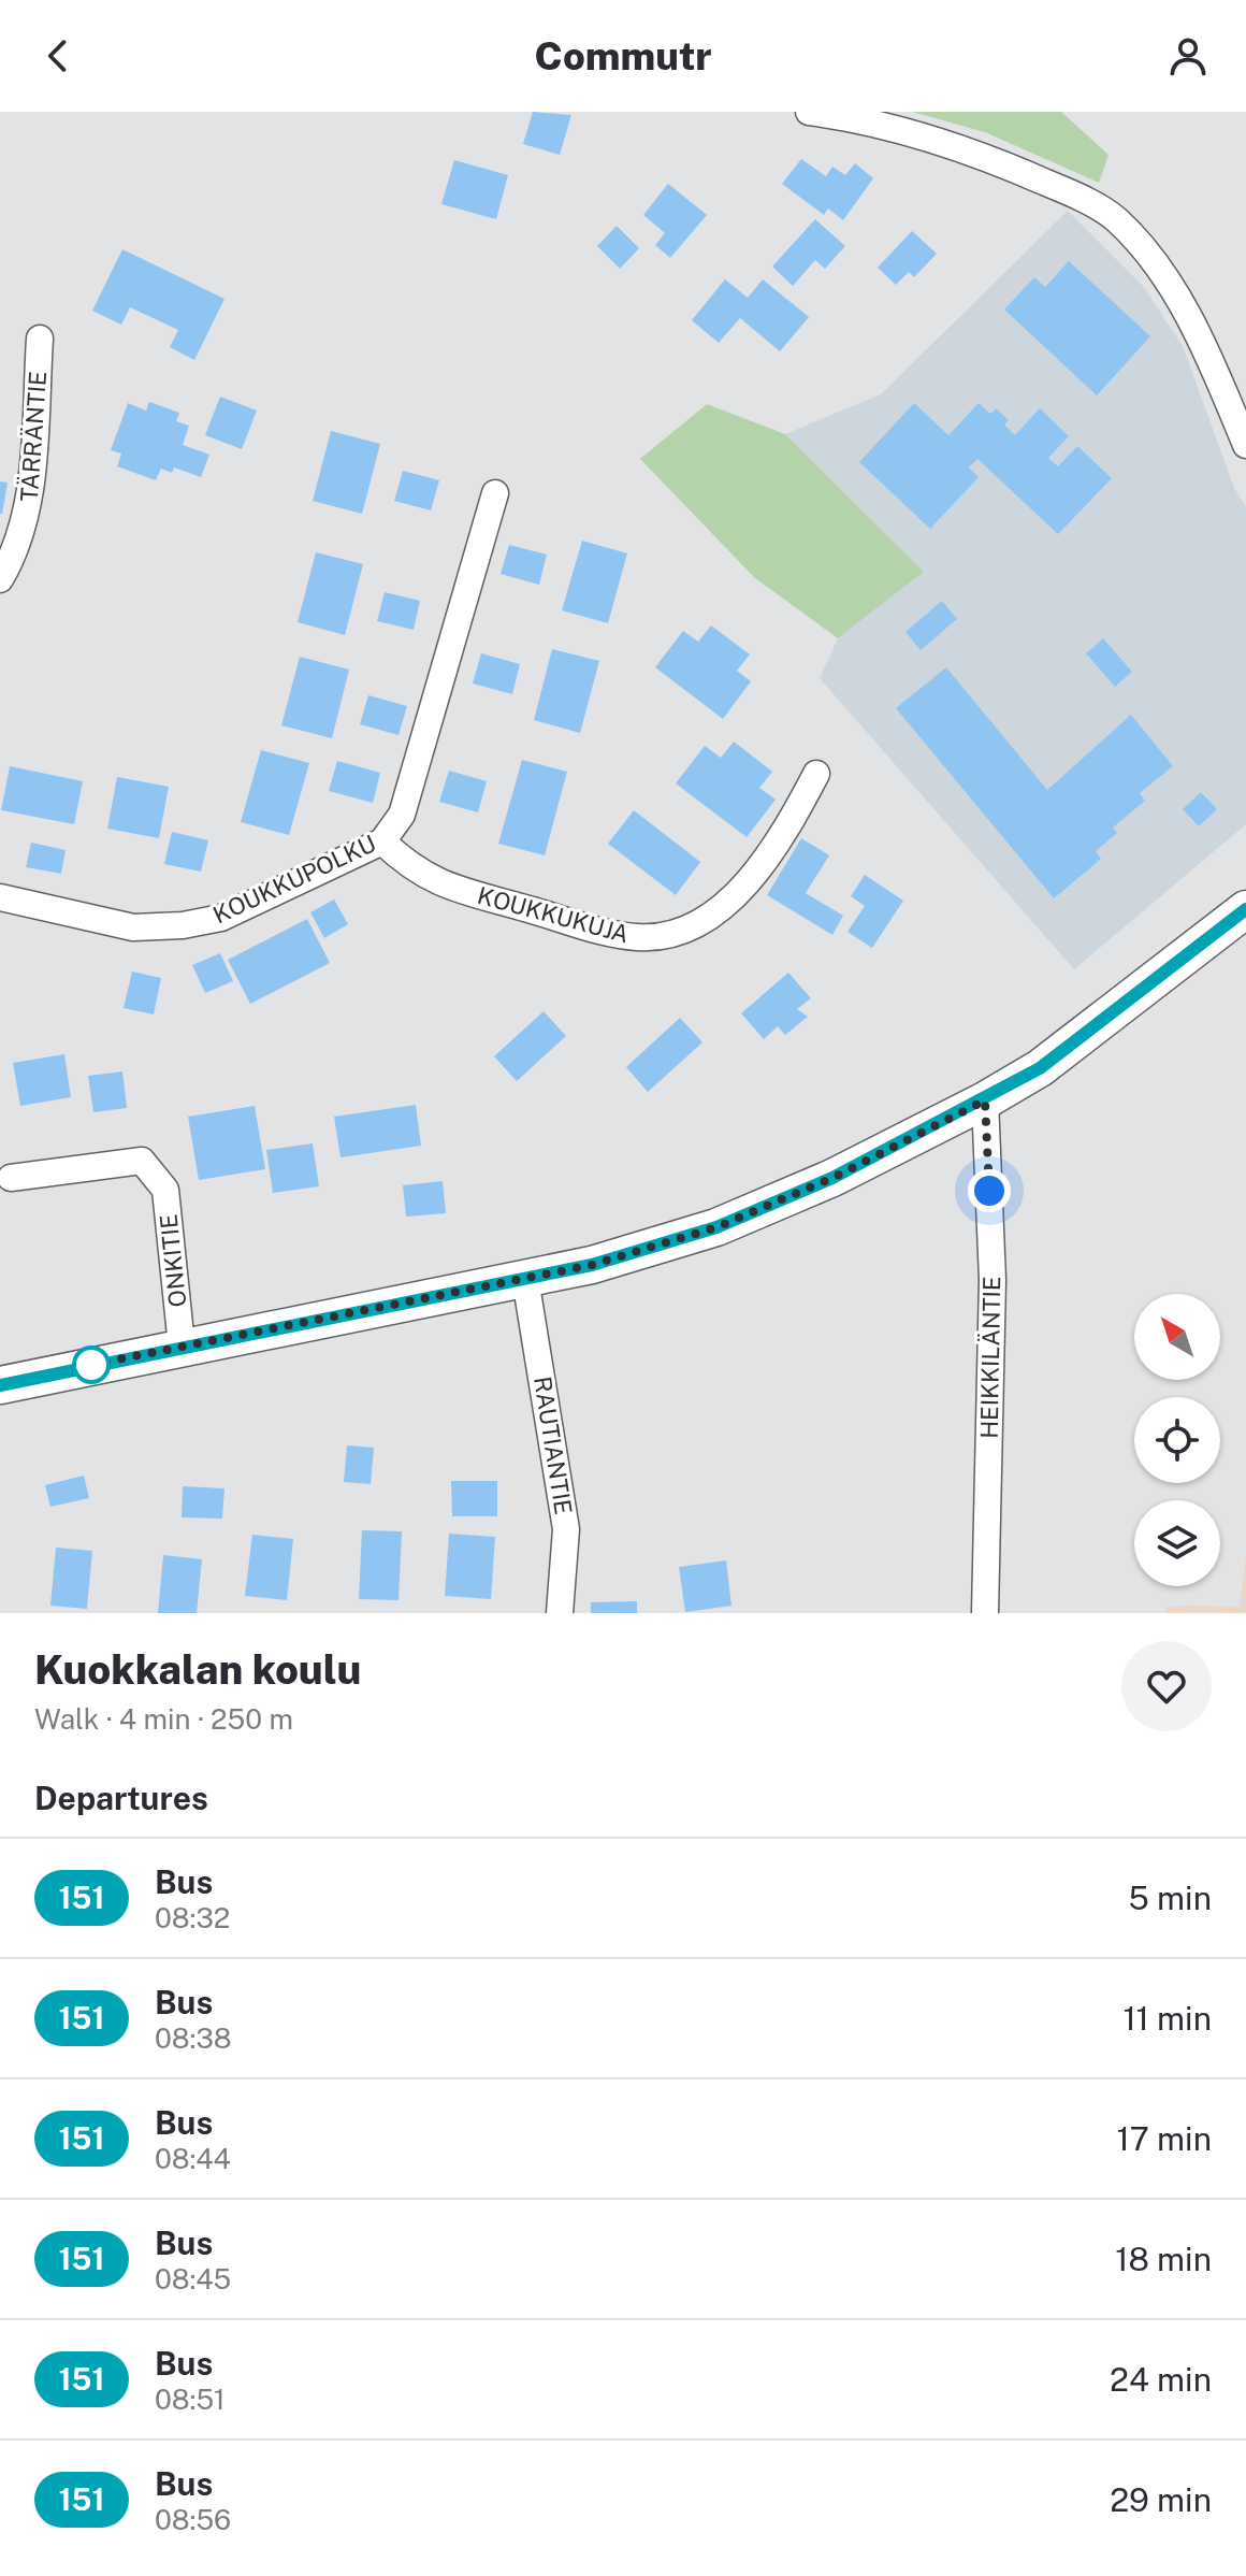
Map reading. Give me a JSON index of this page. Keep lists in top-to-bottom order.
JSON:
{
  "streets": {
    "street": [
      "TÄRRÄNTIE",
      "KOUKKUPOLKU",
      "KOUKKUKUJA",
      "ONKITIE",
      "HEIKKILÄNTIE",
      "RAUTIANTIE"
    ]
  },
  "crossings": [
    ["KOUKKUPOLKU", "KOUKKUKUJA"]
  ],
  "lines": ["bus line 151"],
  "north": "top left",
  "page": {
    "header": "Commutr",
    "heading": [
      ["Kuokkalan koulu", "Walk · 4 min · 250 m"],
      "Departures"
    ],
    "list": [
      {
        "mark": "151",
        "name": "Bus",
        "note": "08:32",
        "value": "5 min"
      },
      {
        "mark": "151",
        "name": "Bus",
        "note": "08:38",
        "value": "11 min"
      },
      {
        "mark": "151",
        "name": "Bus",
        "note": "08:44",
        "value": "17 min"
      },
      {
        "mark": "151",
        "name": "Bus",
        "note": "08:45",
        "value": "18 min"
      },
      {
        "mark": "151",
        "name": "Bus",
        "note": "08:51",
        "value": "24 min"
      },
      {
        "mark": "151",
        "name": "Bus",
        "note": "08:56",
        "value": "29 min"
      }
    ]
  }
}
